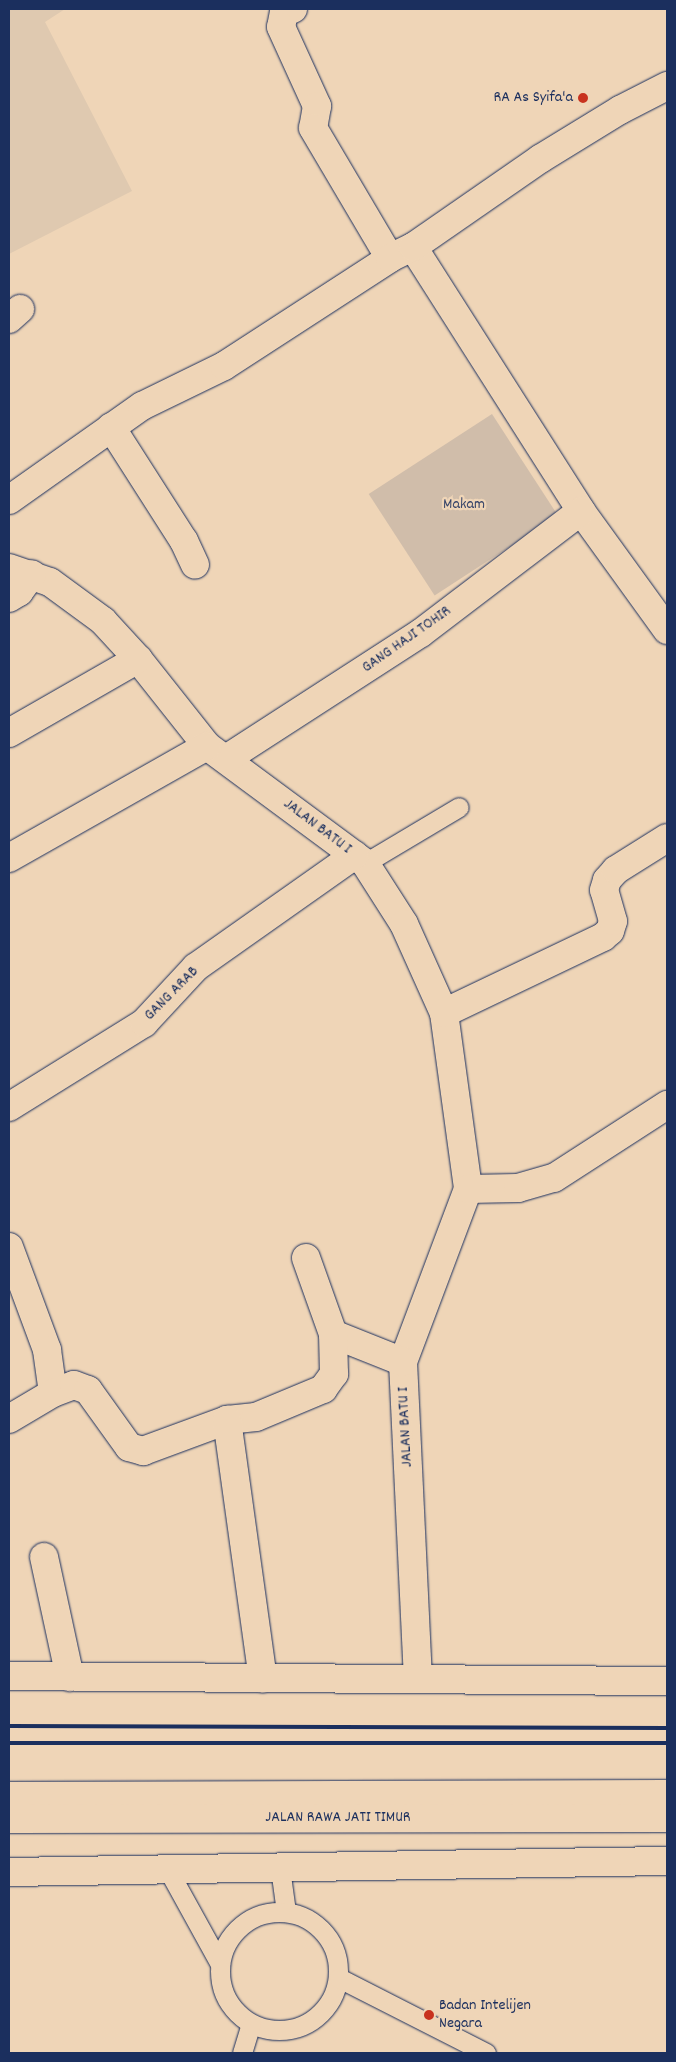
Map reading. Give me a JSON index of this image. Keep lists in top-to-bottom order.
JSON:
{
  "streets": {
    "street": [
      "GANG HAJI TOHIR",
      "JALAN BATU I",
      "GANG ARAB",
      "JALAN RAWA JATI TIMUR"
    ]
  },
  "crossings": [
    ["GANG HAJI TOHIR", "JALAN BATU I"],
    ["JALAN BATU I", "GANG ARAB"]
  ],
  "parks": ["Makam"],
  "places": ["RA As Syifa'a", "Badan Intelijen Negara"]
}
